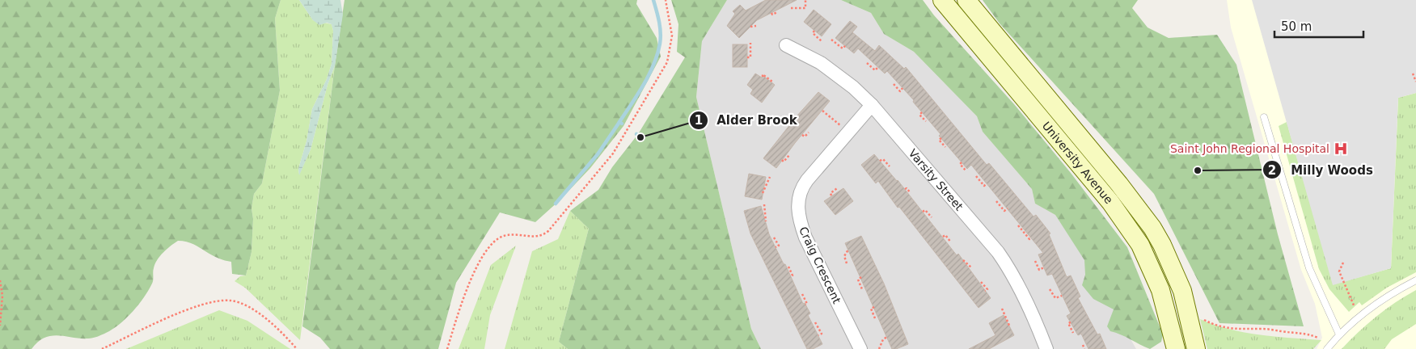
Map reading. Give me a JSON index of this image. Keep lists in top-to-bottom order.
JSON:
{
  "streets": {
    "main road": ["University Avenue"],
    "street": ["Varsity Street", "Craig Crescent"]
  },
  "crossings": [
    ["Varsity Street", "Craig Crescent"]
  ],
  "places": {
    "other": ["Alder Brook", "Milly Woods"],
    "hospital": ["Saint John Regional Hospital"]
  },
  "scale_bar": "50 m"
}
